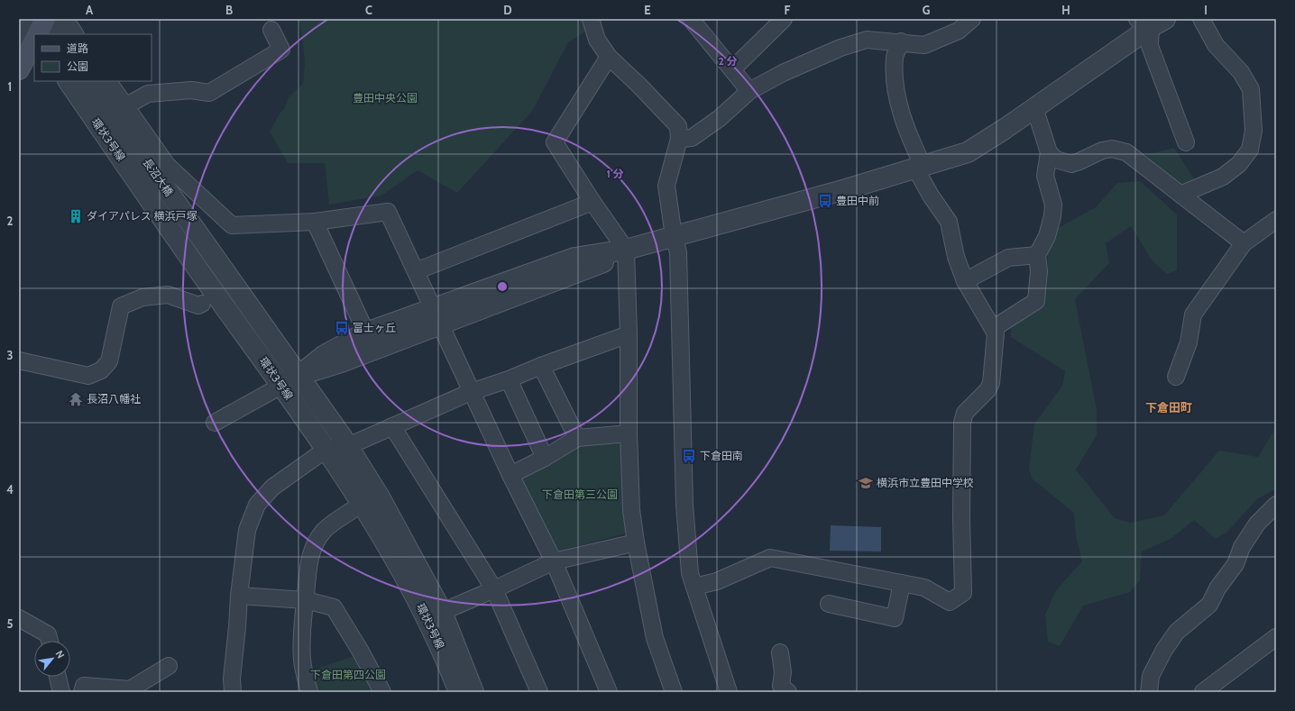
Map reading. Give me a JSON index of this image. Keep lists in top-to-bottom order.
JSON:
{
  "streets": {
    "street": ["環状3号線", "長沼大橋"]
  },
  "crossings": [
    ["環状3号線", "長沼大橋"]
  ],
  "districts": ["下倉田町"],
  "parks": ["豊田中央公園", "下倉田第三公園", "下倉田第四公園"],
  "places": {
    "bus stop": ["豊田中前", "富士ヶ丘", "下倉田南"],
    "building": ["ダイアパレス 横浜戸塚"],
    "temple": ["長沼八幡社"],
    "school or university": ["横浜市立豊田中学校"]
  },
  "legend": ["道路", "公園"],
  "north": "top right",
  "grid": {
    "columns": [
      "A",
      "B",
      "C",
      "D",
      "E",
      "F",
      "G",
      "H",
      "I"
    ],
    "rows": [
      "1",
      "2",
      "3",
      "4",
      "5"
    ]
  },
  "rings": ["2 分", "1 分"]
}
